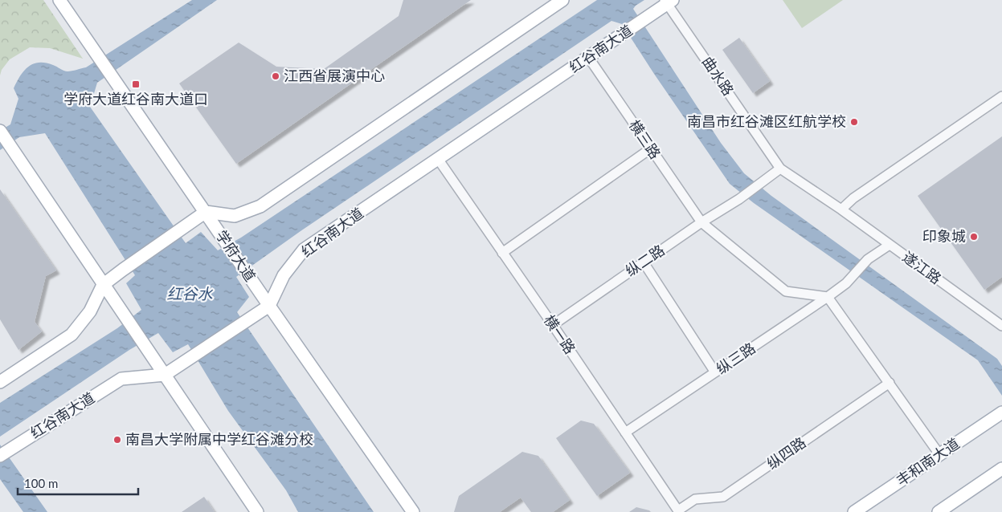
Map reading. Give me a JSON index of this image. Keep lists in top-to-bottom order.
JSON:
{
  "streets": {
    "main road": ["红谷南大道", "学府大道", "丰和南大道"],
    "street": [
      "曲水路",
      "横三路",
      "纵二路",
      "遂江路",
      "横一路",
      "纵三路",
      "纵四路"
    ]
  },
  "crossings": [
    ["红谷南大道", "曲水路"],
    ["红谷南大道", "横三路"],
    ["红谷南大道", "学府大道"],
    ["红谷南大道", "横一路"],
    ["曲水路", "纵二路"],
    ["曲水路", "遂江路"],
    ["横三路", "纵二路"],
    ["横三路", "纵三路"],
    ["纵二路", "横一路"],
    ["遂江路", "纵三路"],
    ["横一路", "纵三路"],
    ["横一路", "纵四路"]
  ],
  "water": ["红谷水"],
  "places": {
    "other": [
      "江西省展演中心",
      "南昌市红谷滩区红航学校",
      "印象城",
      "南昌大学附属中学红谷滩分校"
    ],
    "transit": ["学府大道红谷南大道口"]
  },
  "scale_bar": "100 m"
}
